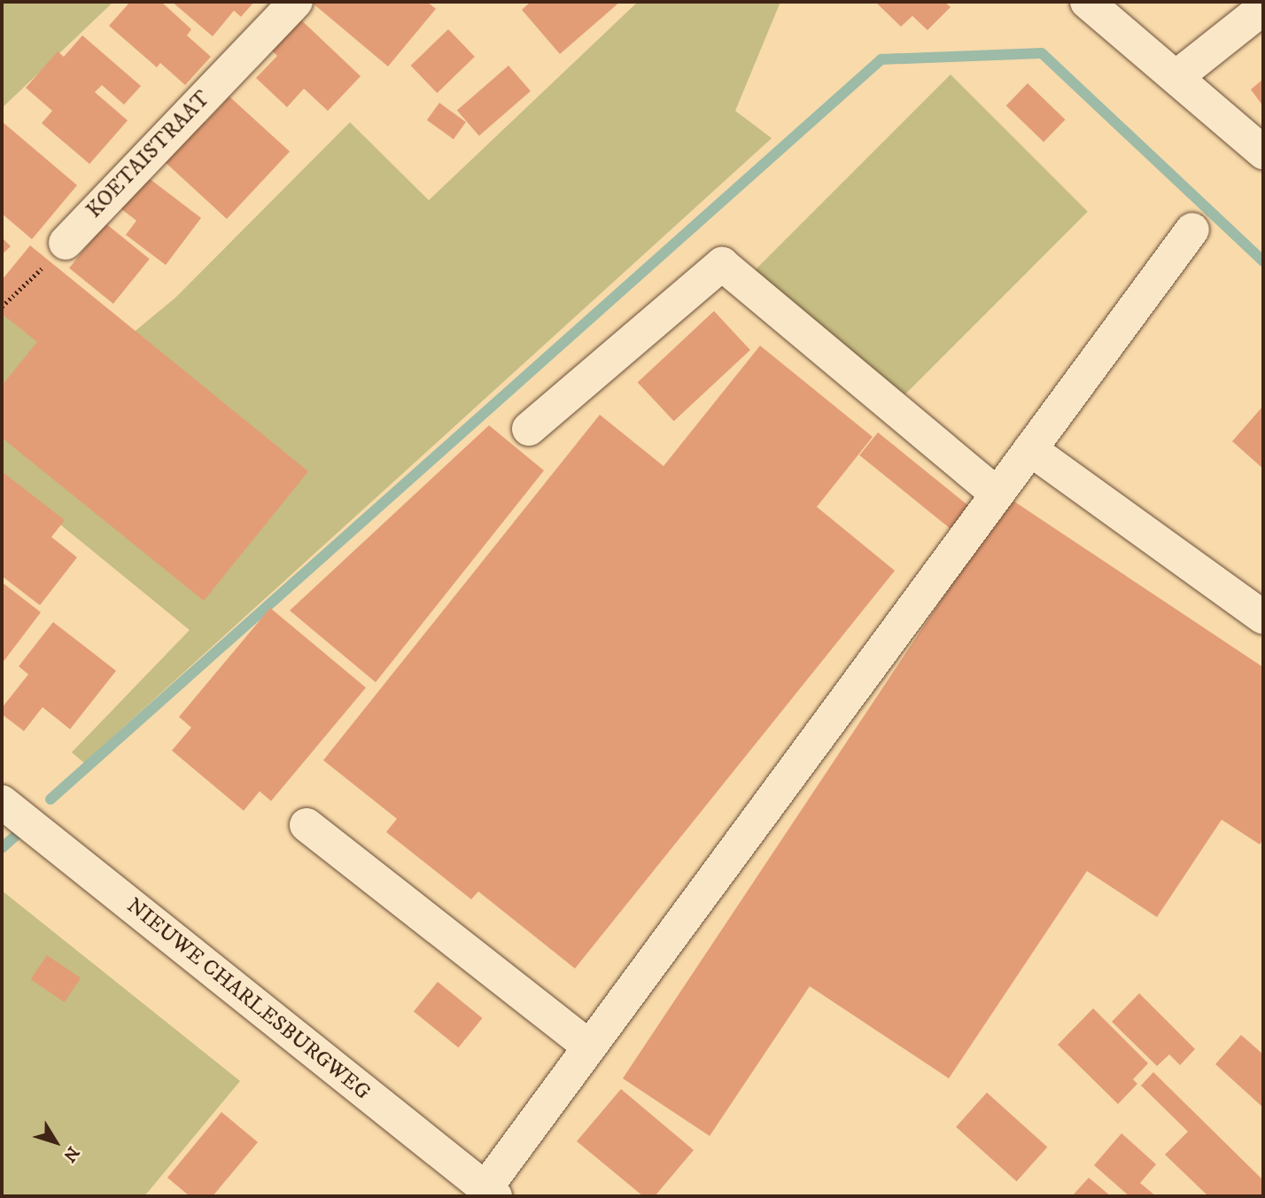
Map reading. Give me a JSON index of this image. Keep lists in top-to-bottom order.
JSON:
{
  "streets": {
    "street": ["KOETAISTRAAT", "NIEUWE CHARLESBURGWEG"]
  },
  "north": "bottom right"
}
